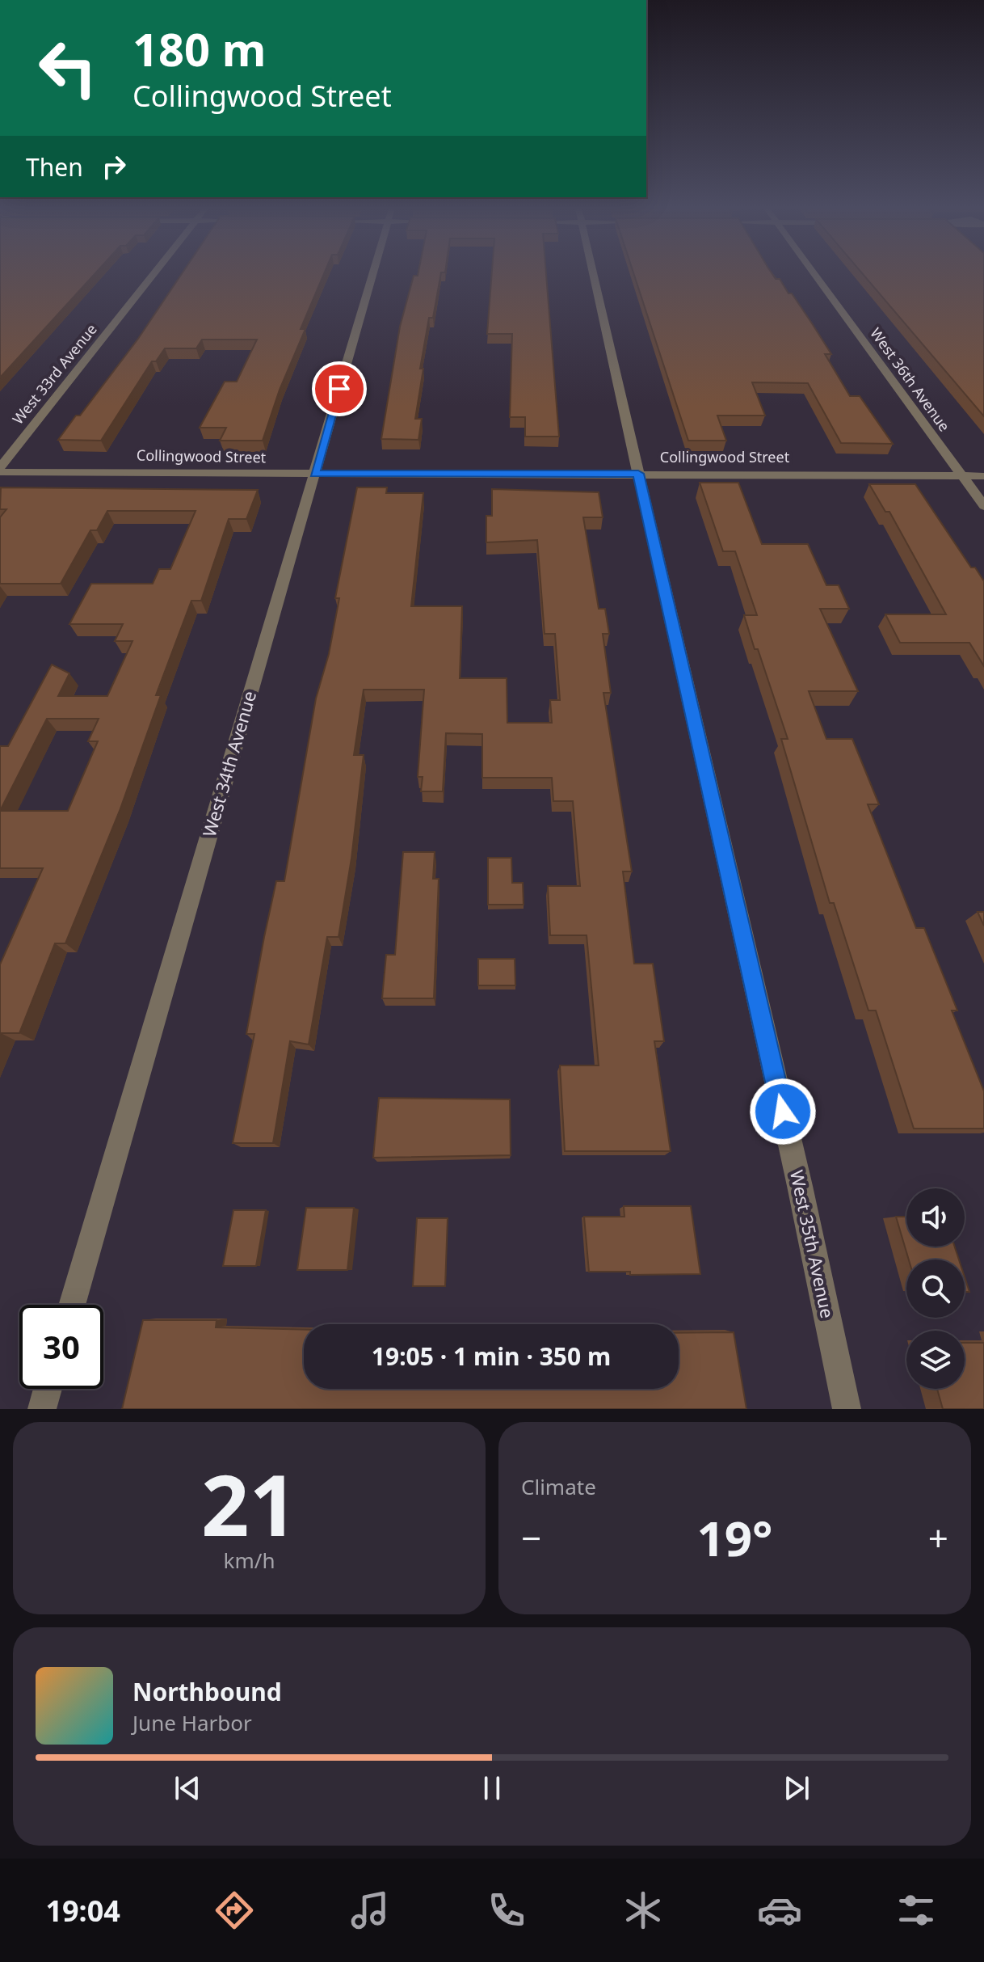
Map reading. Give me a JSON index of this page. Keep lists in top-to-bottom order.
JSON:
{
  "streets": {
    "street": [
      "West 33rd Avenue",
      "West 36th Avenue",
      "Collingwood Street",
      "West 34th Avenue",
      "West 35th Avenue"
    ]
  },
  "crossings": [
    ["West 36th Avenue", "Collingwood Street"],
    ["Collingwood Street", "West 34th Avenue"],
    ["Collingwood Street", "West 35th Avenue"]
  ],
  "page": {
    "turn": ["180 m", "Collingwood Street"],
    "then": "Then",
    "limit": "30",
    "trip": "19:05 · 1 min · 350 m",
    "tile": [
      ["21", "km/h"],
      "Climate"
    ],
    "heat": ["−", "19°", "+"],
    "song": ["Northbound", "June Harbor"],
    "tabs": "19:04"
  }
}
